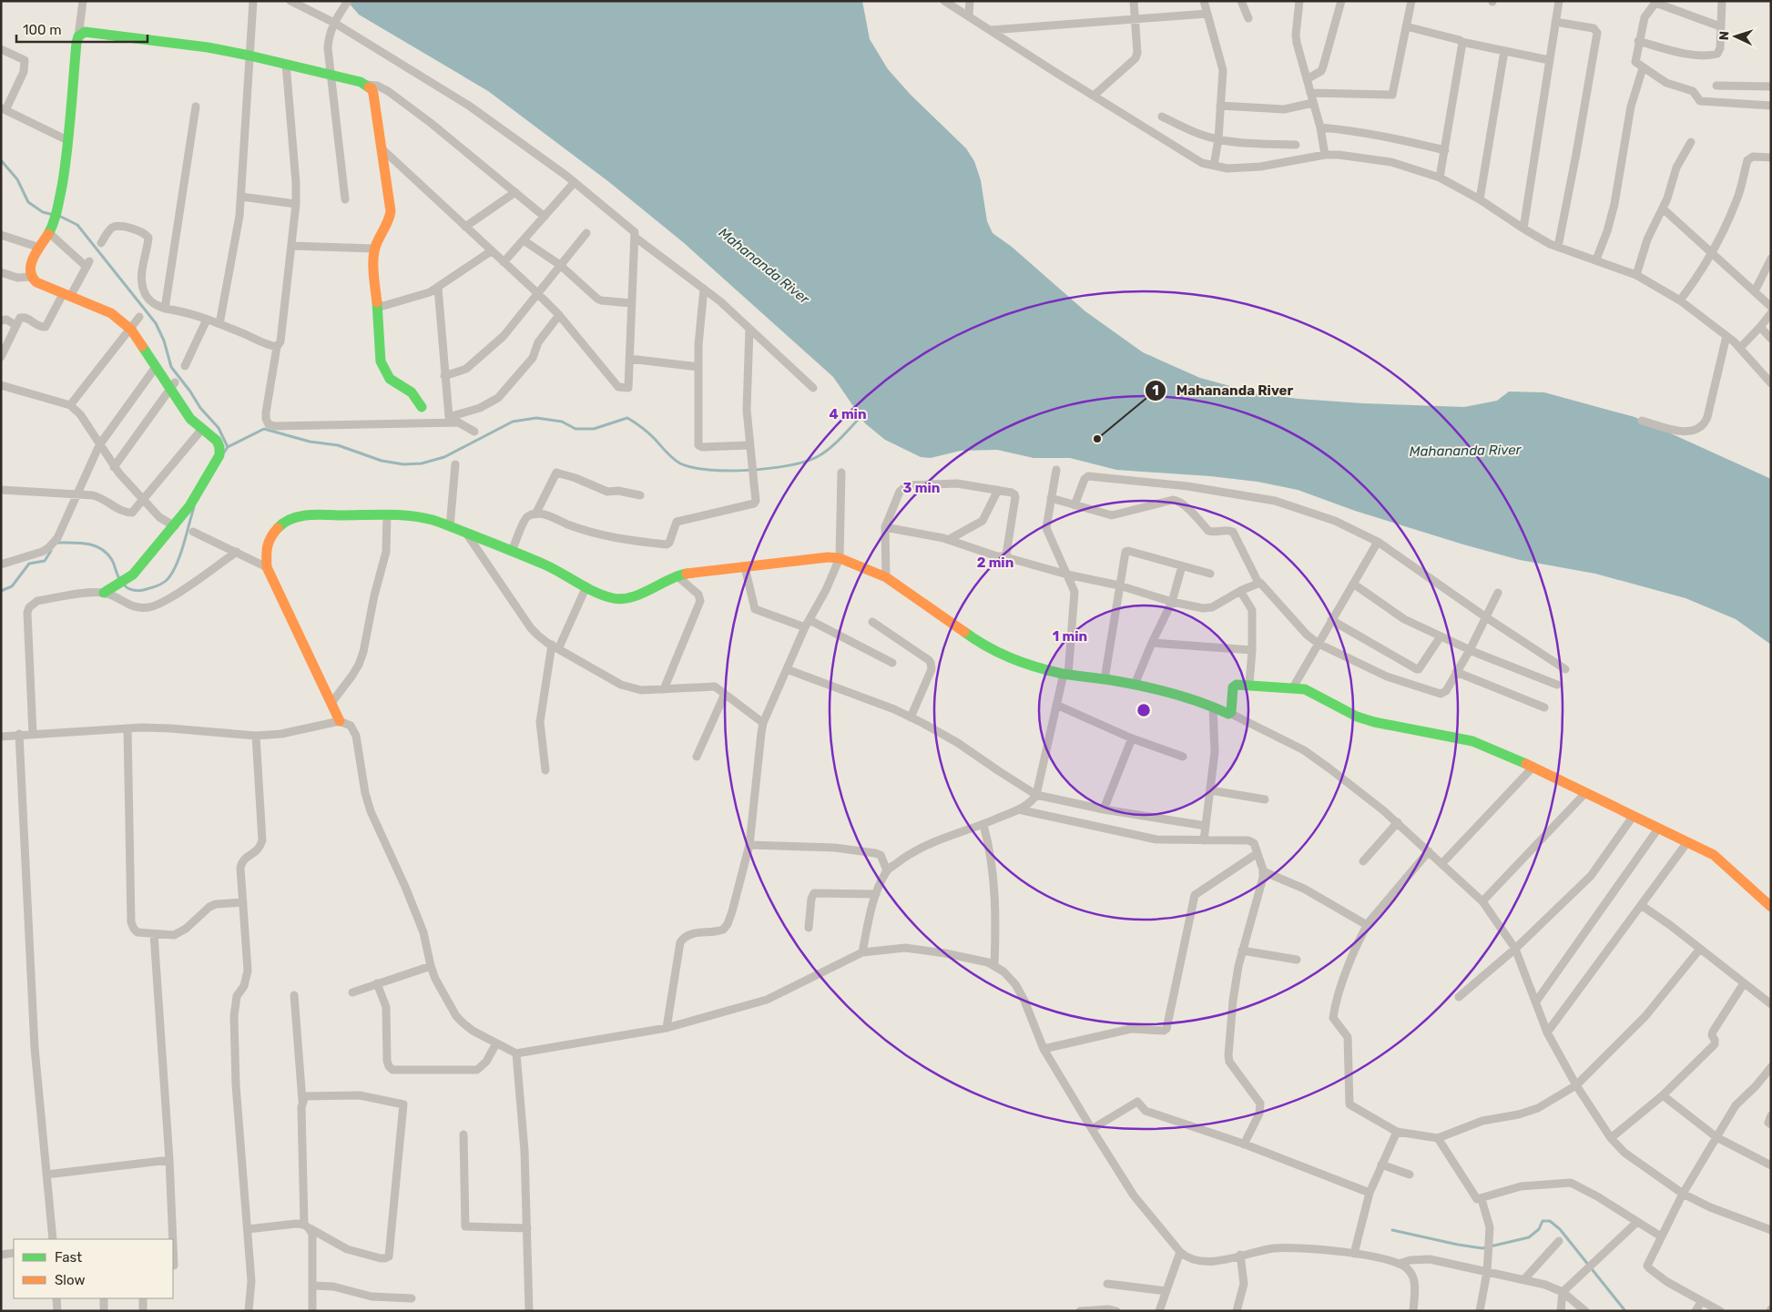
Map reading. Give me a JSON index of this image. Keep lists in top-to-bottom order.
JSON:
{
  "water": ["Mahananda River"],
  "places": ["Mahananda River"],
  "legend": ["Fast", "Slow"],
  "scale_bar": "100 m",
  "north": "left",
  "rings": [
    "4 min",
    "3 min",
    "2 min",
    "1 min"
  ]
}
